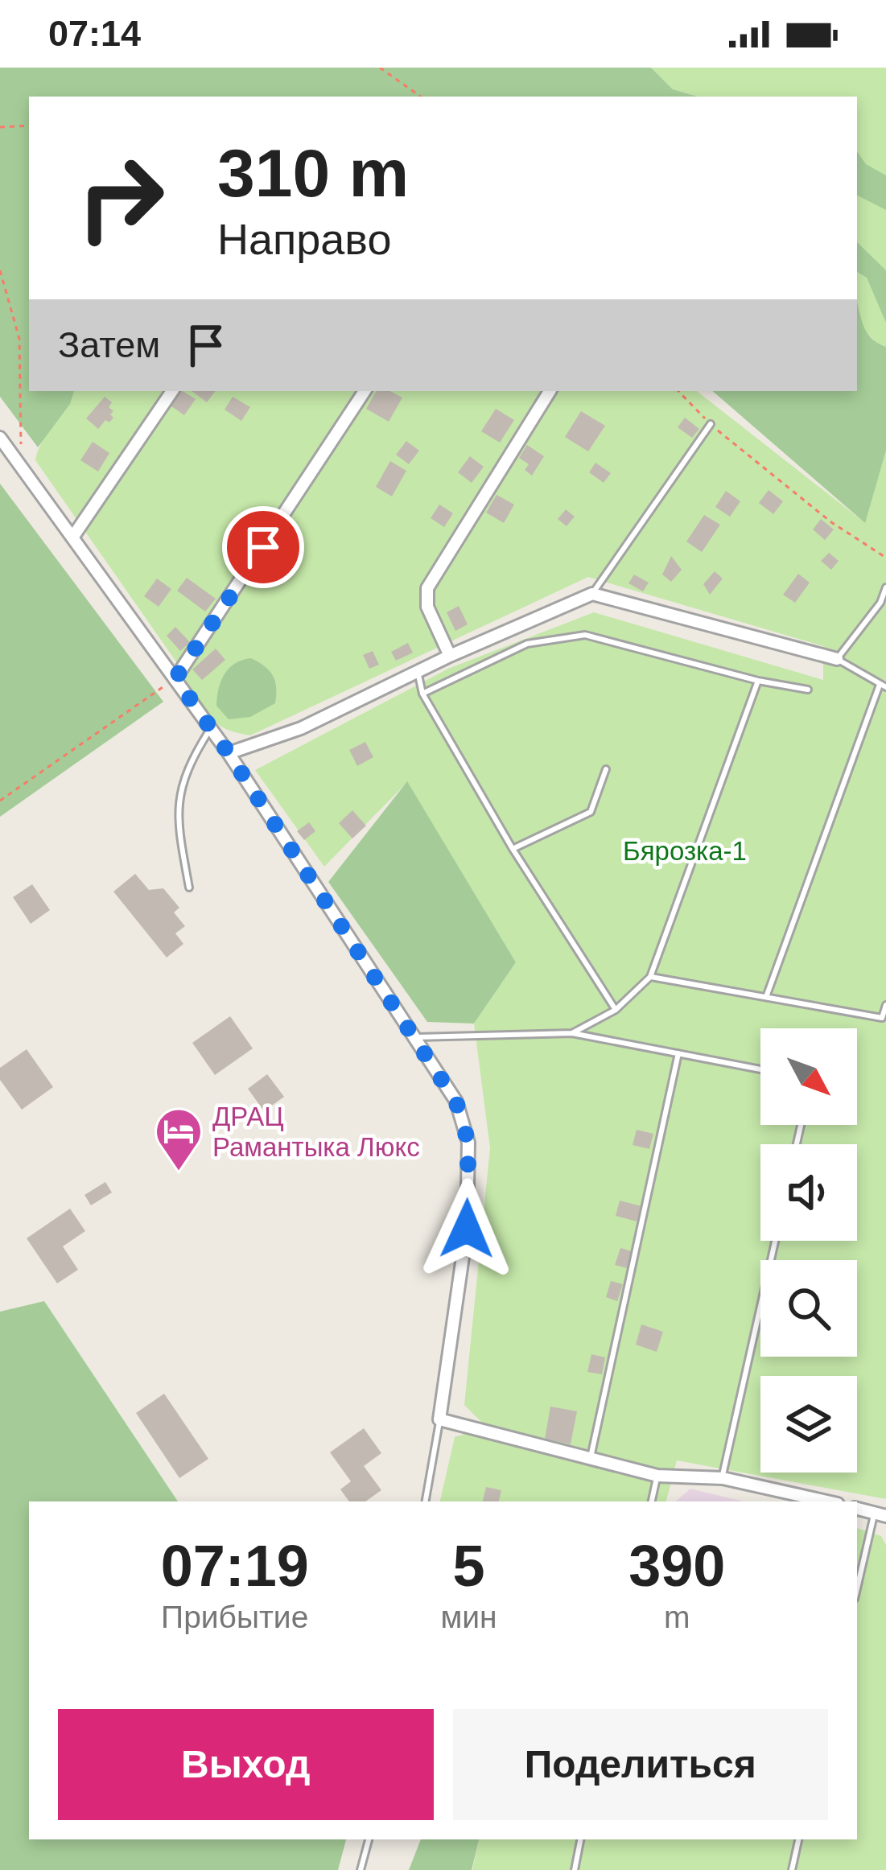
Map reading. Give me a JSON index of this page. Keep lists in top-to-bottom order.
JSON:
{
  "parks": ["Бярозка-1"],
  "places": {
    "hotel": ["ДРАЦ Рамантыка Люкс"]
  },
  "north": "bottom right",
  "page": {
    "status": "07:14",
    "turn": ["310 m", "Направо"],
    "then": "Затем",
    "eta": [
      "07:19",
      "Прибытие",
      "5",
      "мин",
      "390",
      "m"
    ],
    "buttons": ["Выход", "Поделиться"]
  }
}
